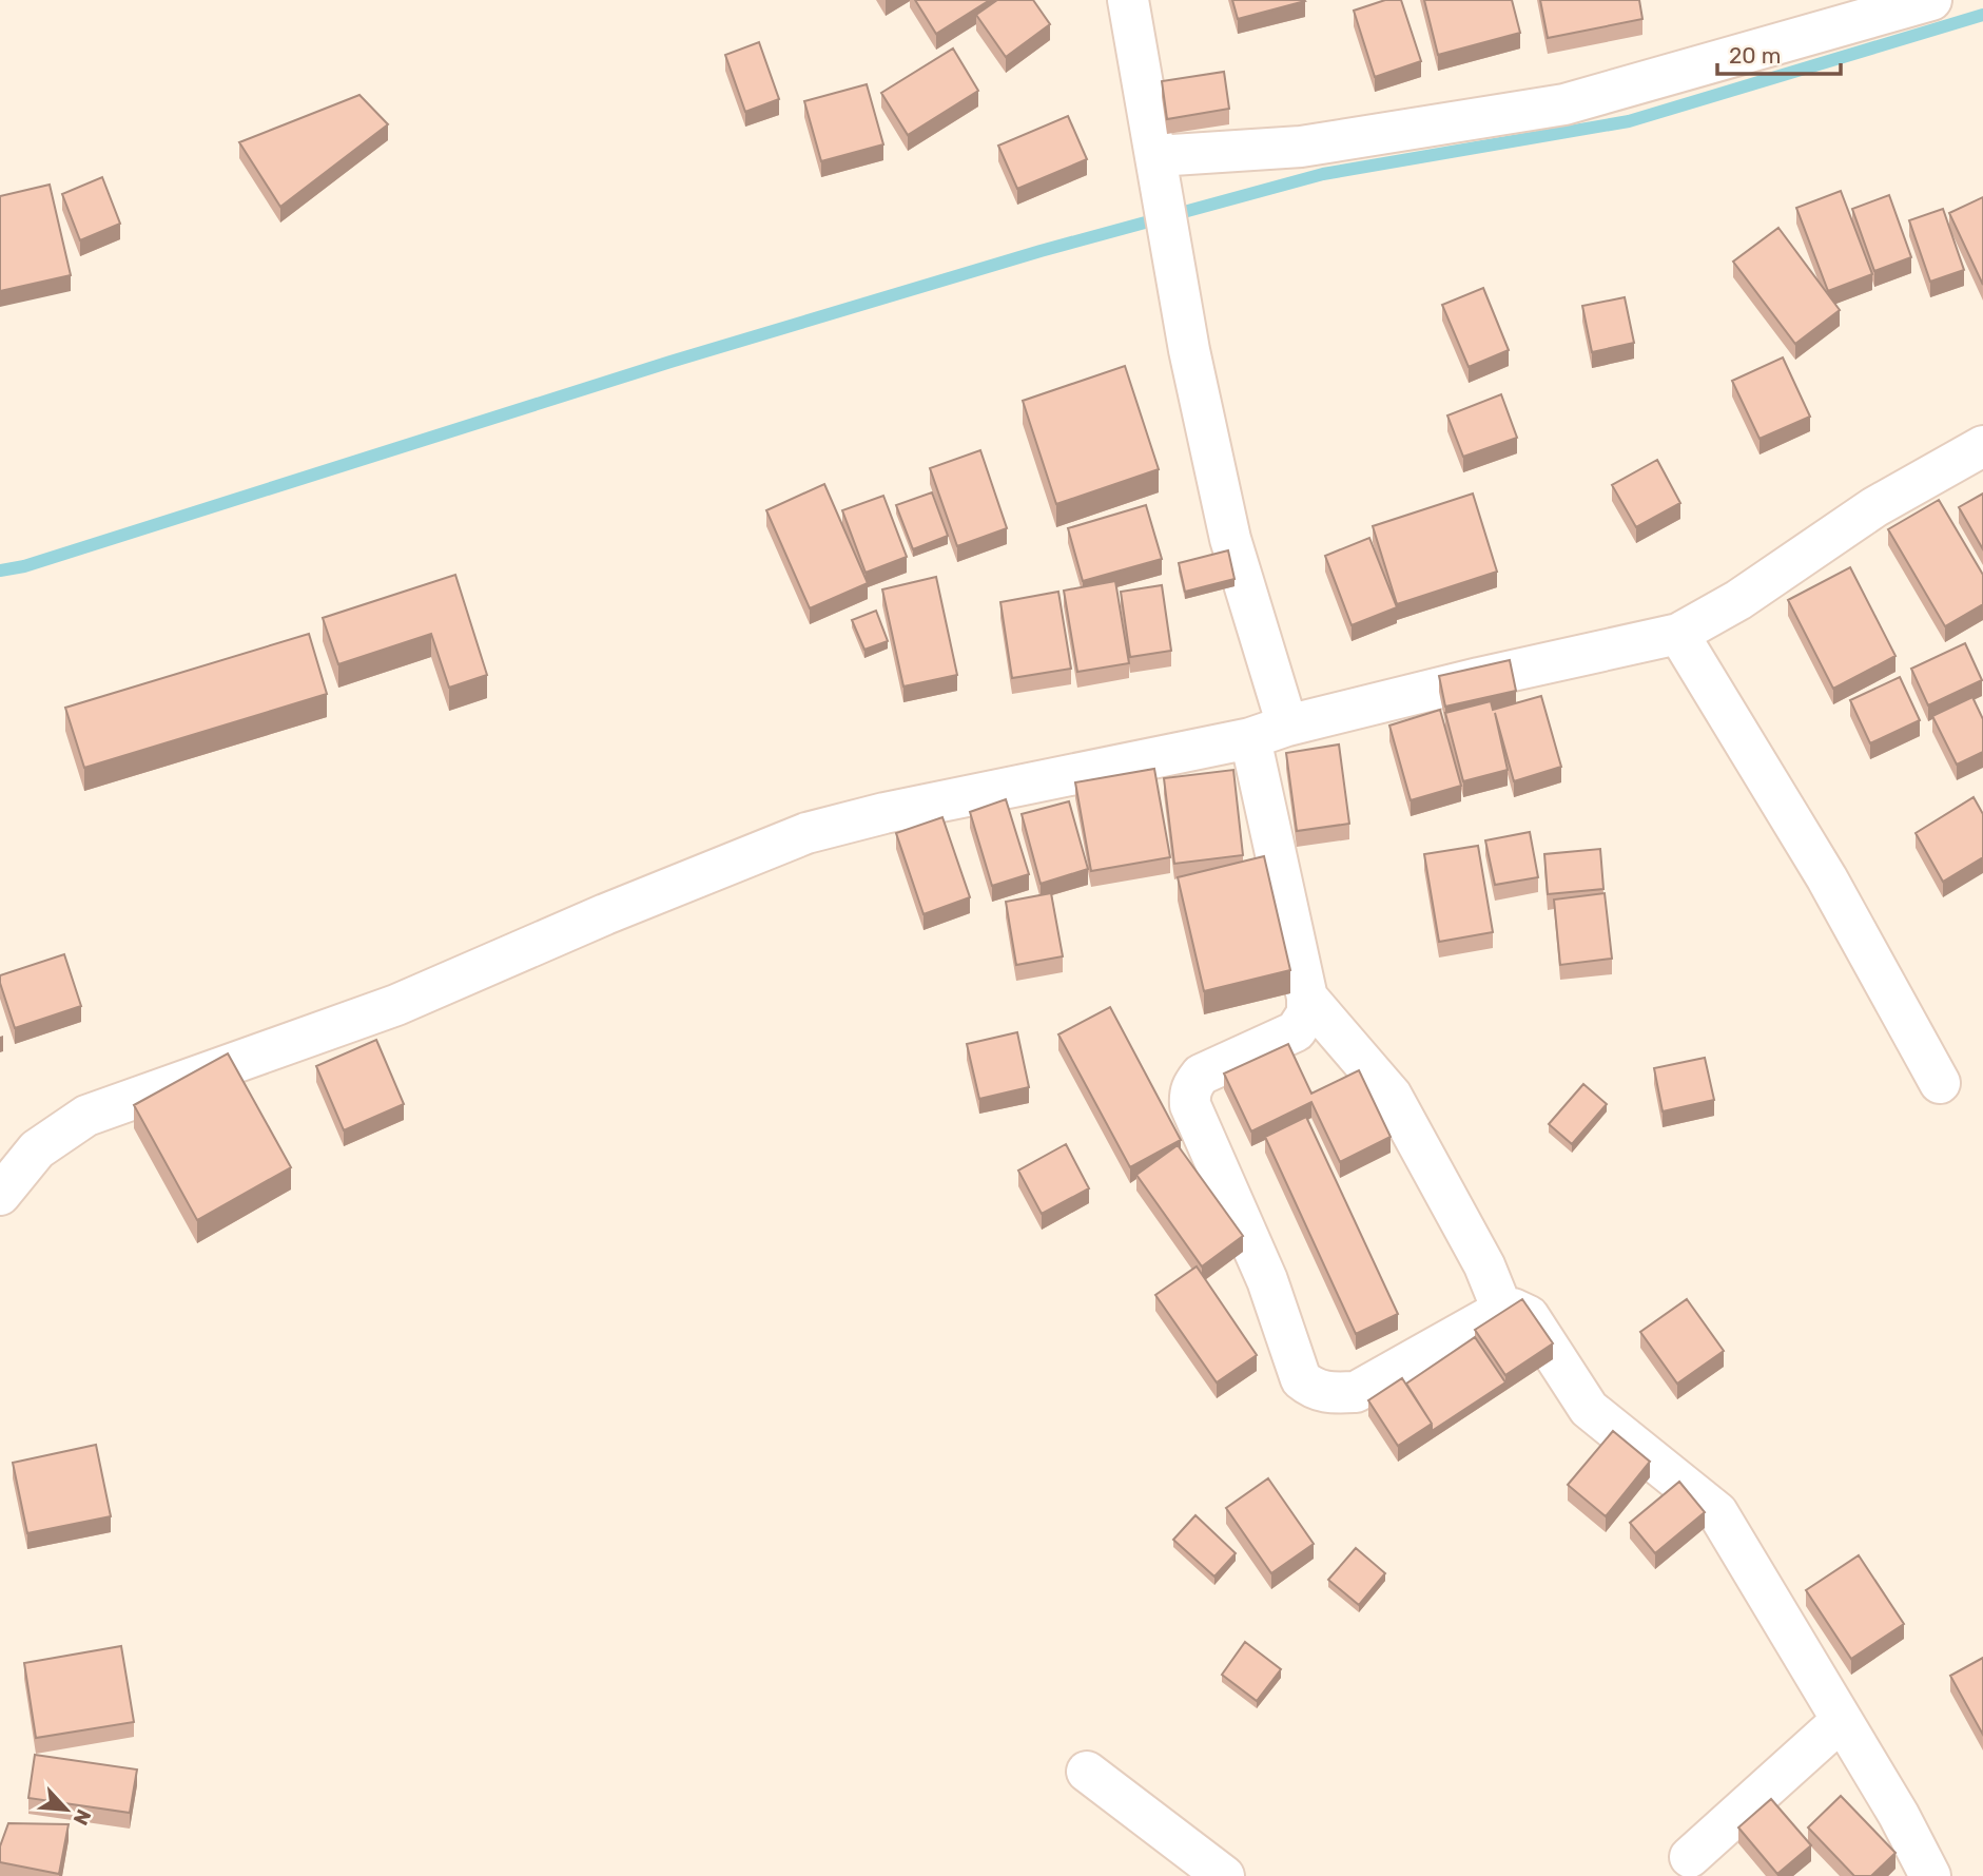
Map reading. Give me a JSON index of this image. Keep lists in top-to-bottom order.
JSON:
{
  "scale_bar": "20 m",
  "north": "bottom right"
}
